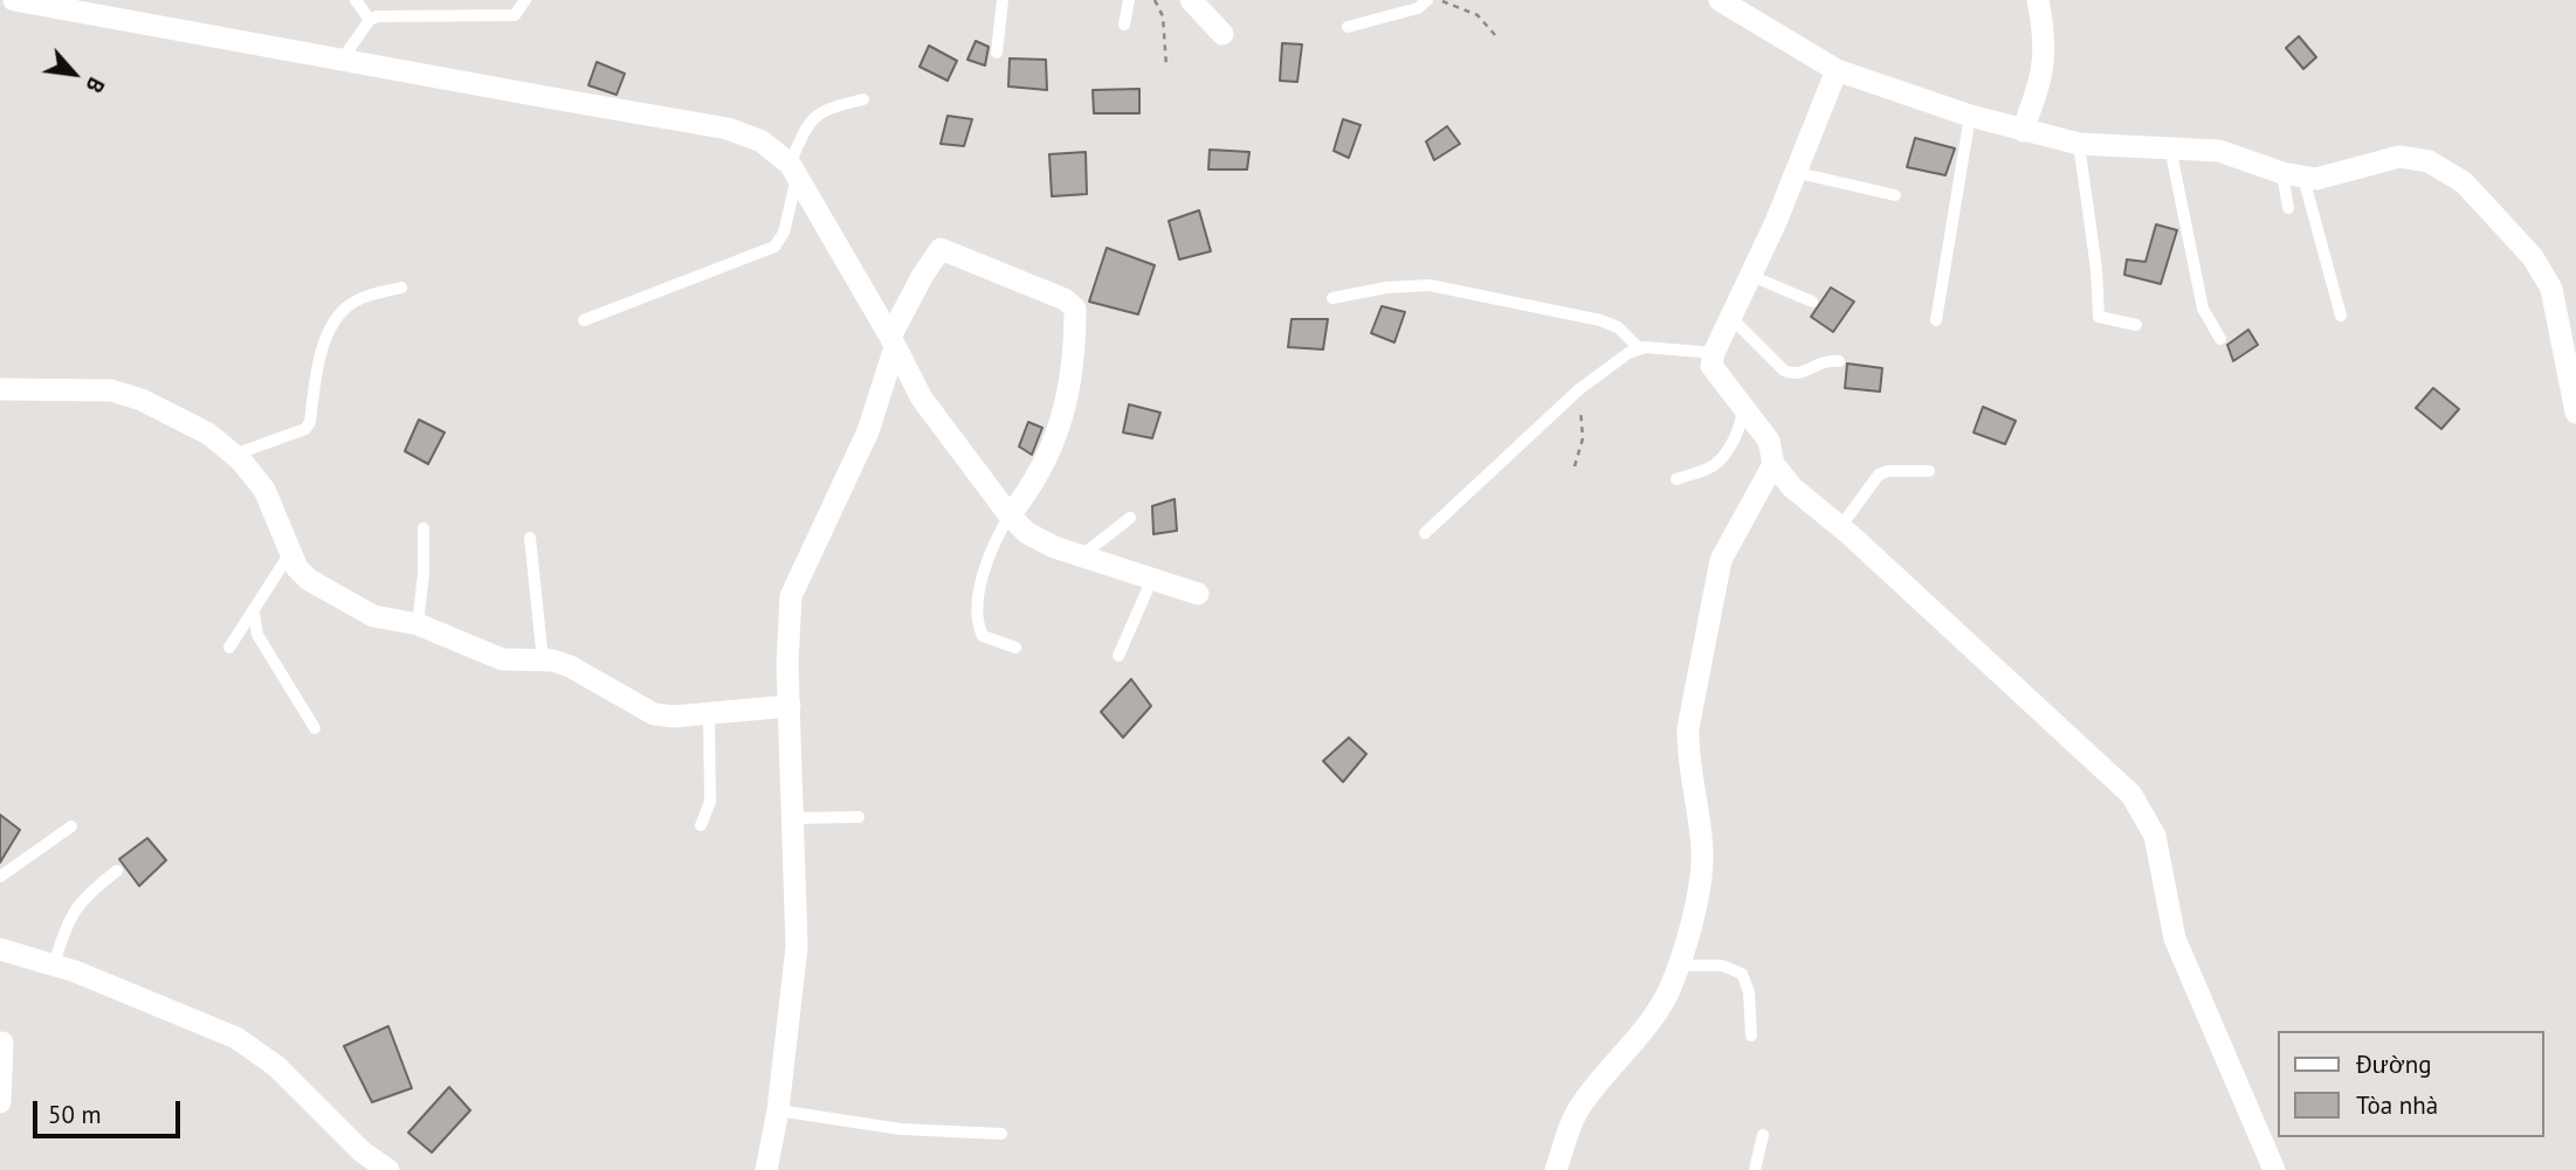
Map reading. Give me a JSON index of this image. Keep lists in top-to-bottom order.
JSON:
{
  "legend": ["Đường", "Tòa nhà"],
  "scale_bar": "50 m",
  "north": "bottom right"
}
